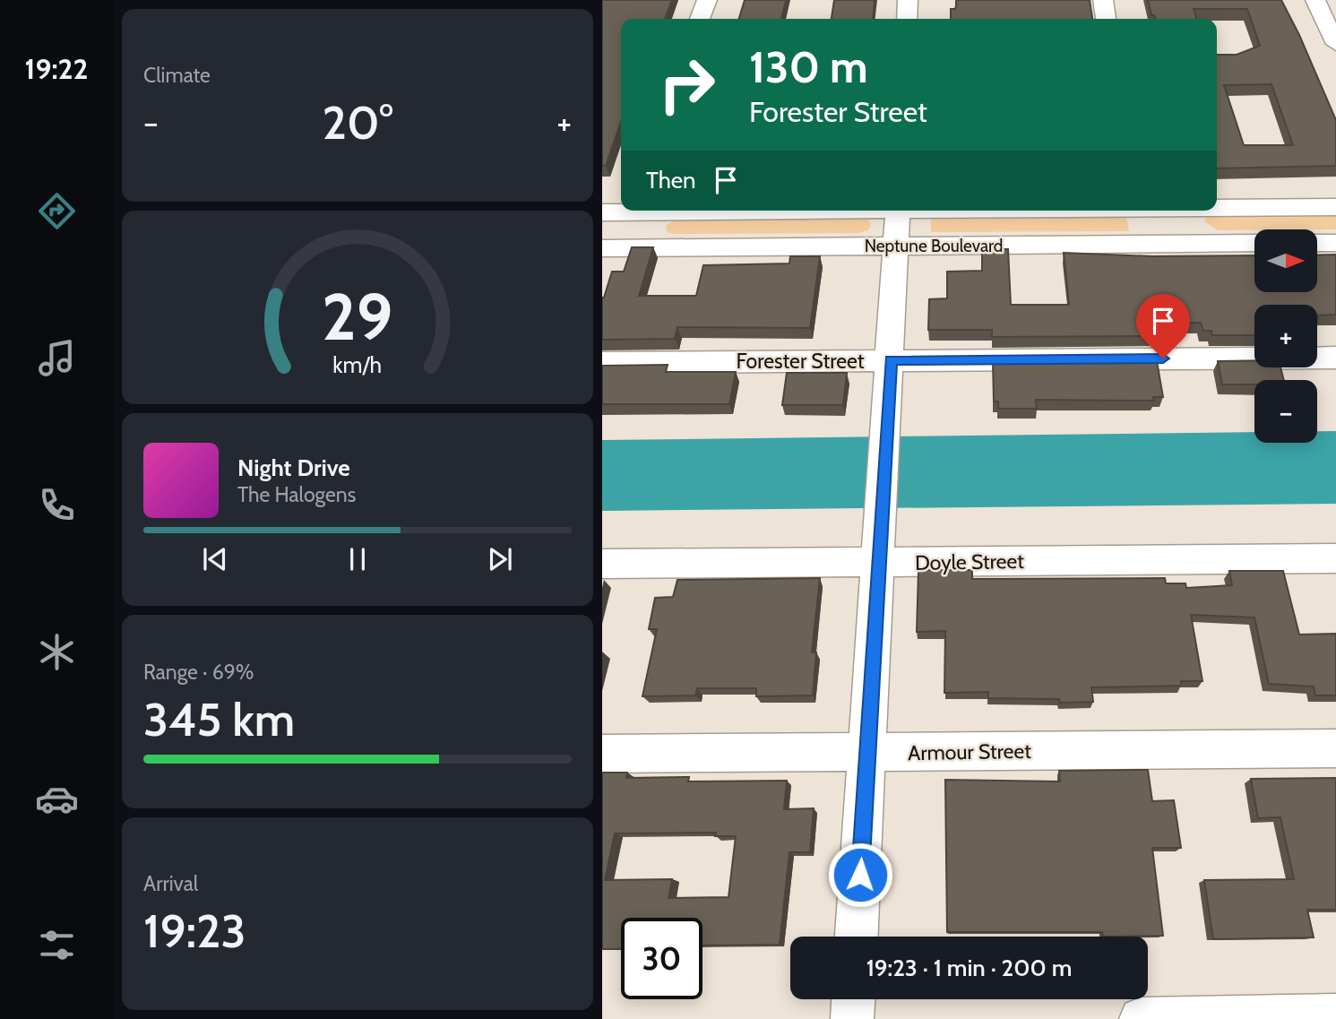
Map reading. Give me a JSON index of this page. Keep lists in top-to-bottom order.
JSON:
{
  "streets": {
    "street": [
      "Neptune Boulevard",
      "Forester Street",
      "Doyle Street",
      "Armour Street"
    ]
  },
  "north": "right",
  "page": {
    "tabs": "19:22",
    "tile": [
      "Climate",
      ["Range · 69%", "345 km"],
      ["Arrival", "19:23"]
    ],
    "turn": ["130 m", "Forester Street"],
    "heat": ["−", "20°", "+"],
    "then": "Then",
    "map_buttons": ["+", "−"],
    "song": ["Night Drive", "The Halogens"],
    "limit": "30",
    "trip": "19:23 · 1 min · 200 m",
    "gauge": ["29", "km/h"]
  }
}
